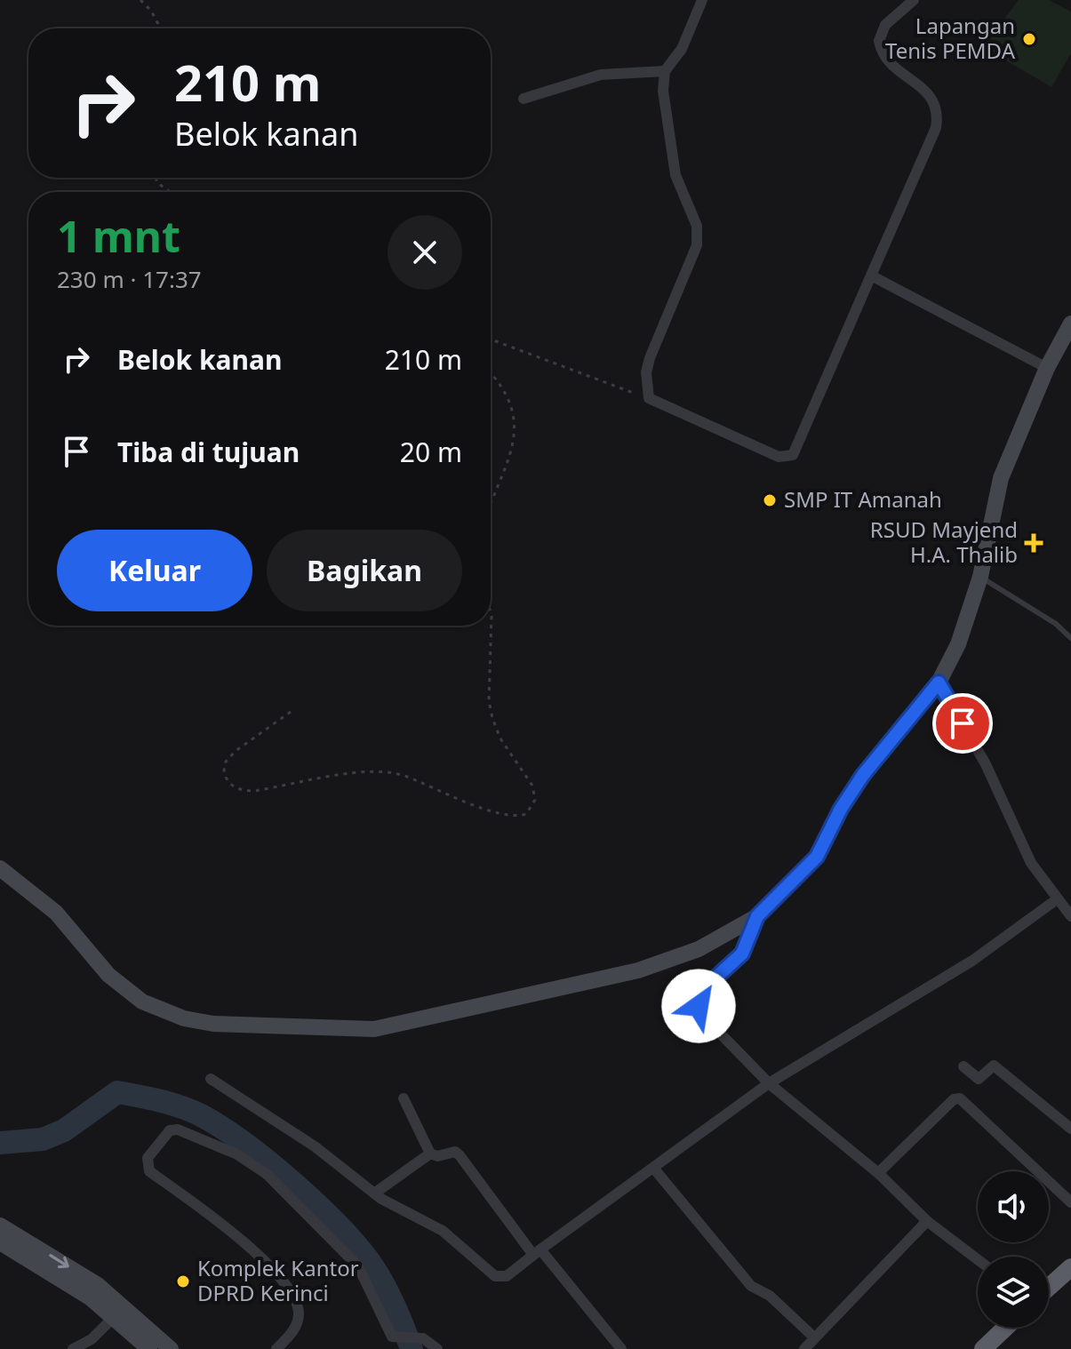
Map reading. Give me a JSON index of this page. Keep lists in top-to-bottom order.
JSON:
{
  "places": {
    "other": ["Lapangan Tenis PEMDA", "SMP IT Amanah", "Komplek Kantor DPRD Kerinci"],
    "health": ["RSUD Mayjend H.A. Thalib"]
  },
  "page": {
    "turn": ["210 m", "Belok kanan"],
    "heading": ["1 mnt", "230 m · 17:37"],
    "list": [
      {
        "name": "Belok kanan",
        "value": "210 m"
      },
      {
        "name": "Tiba di tujuan",
        "value": "20 m"
      }
    ],
    "buttons": ["Keluar", "Bagikan"]
  }
}
